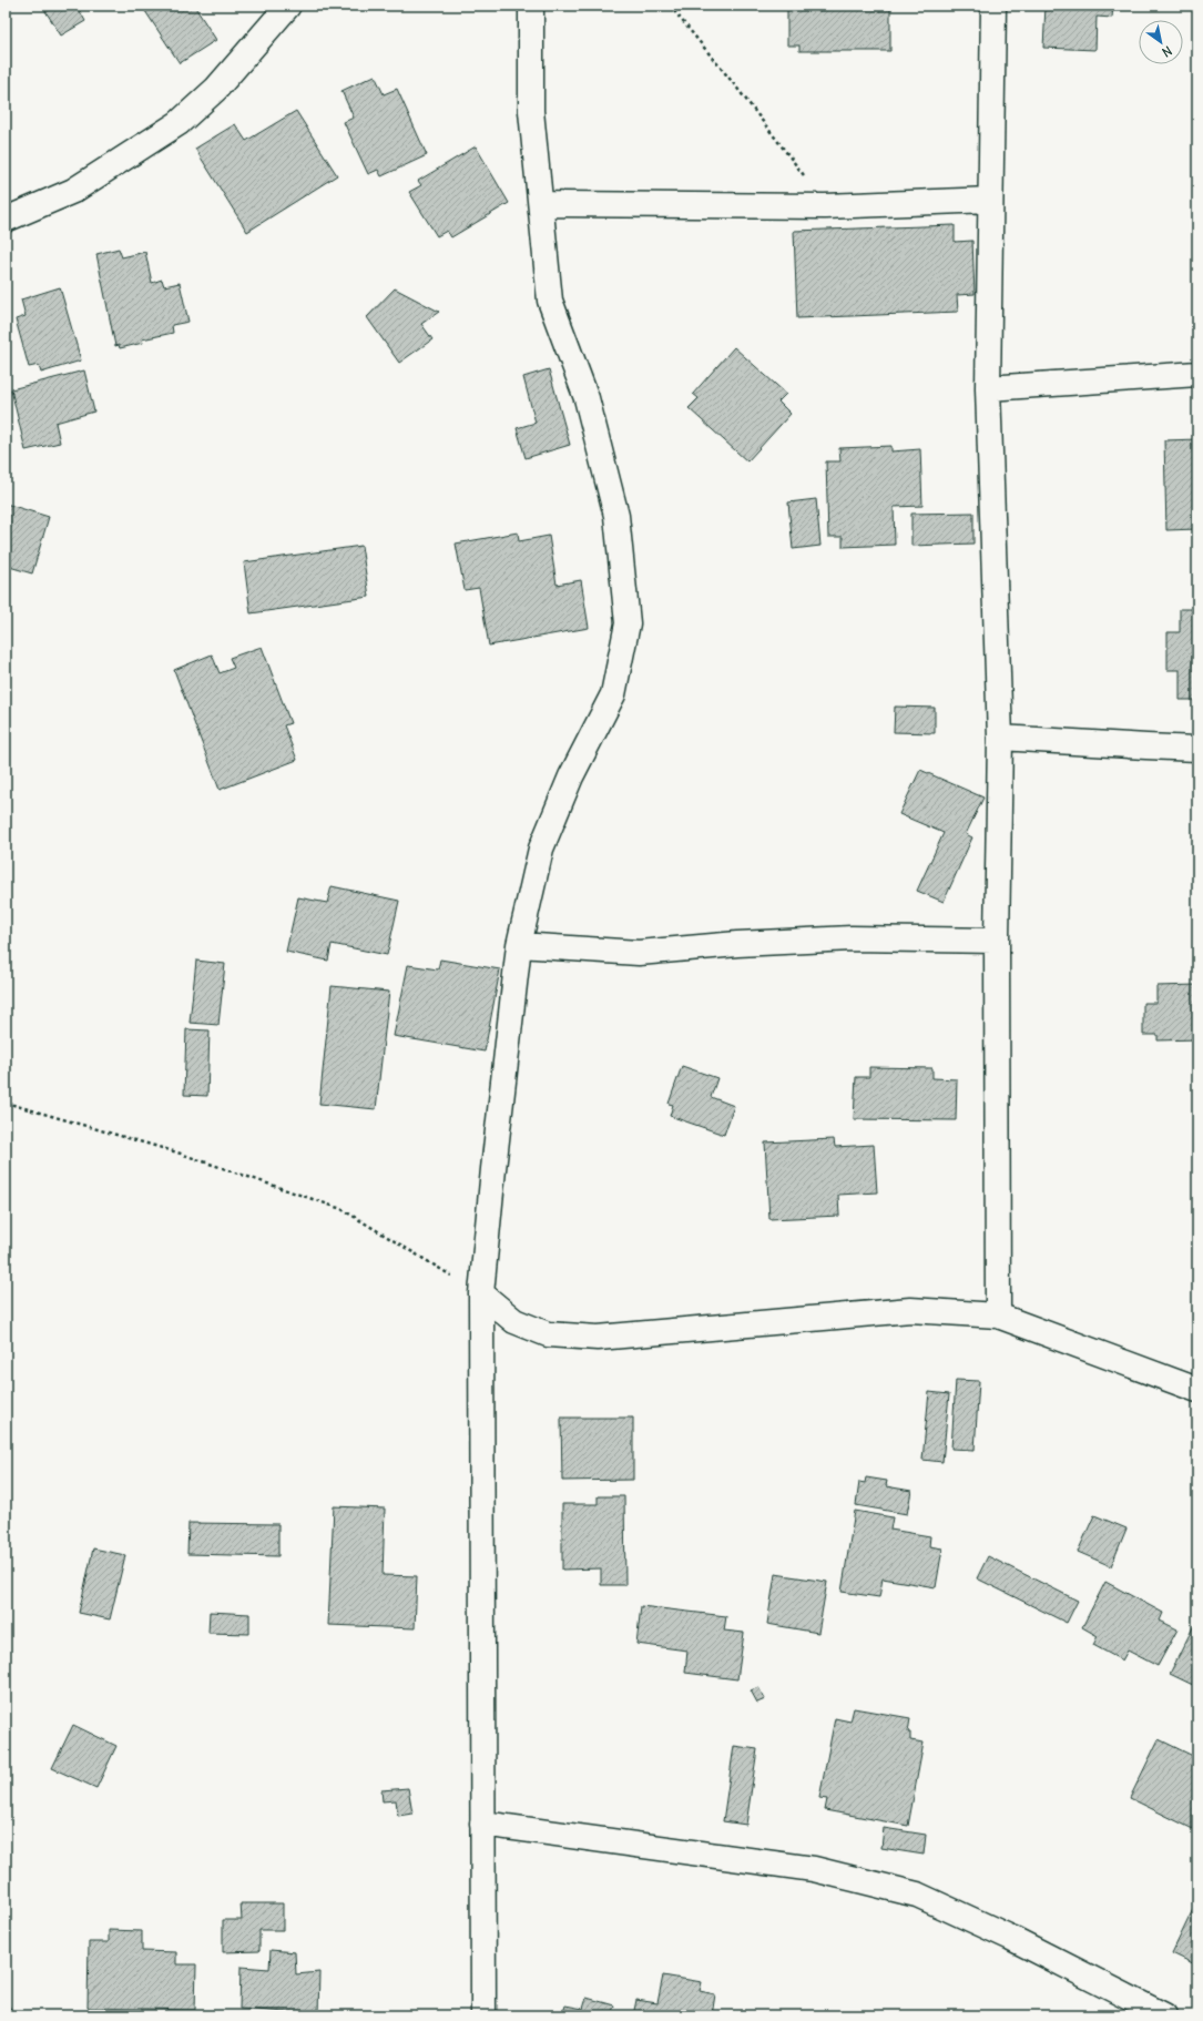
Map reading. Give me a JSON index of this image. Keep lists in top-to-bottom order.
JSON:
{
  "north": "bottom right"
}
